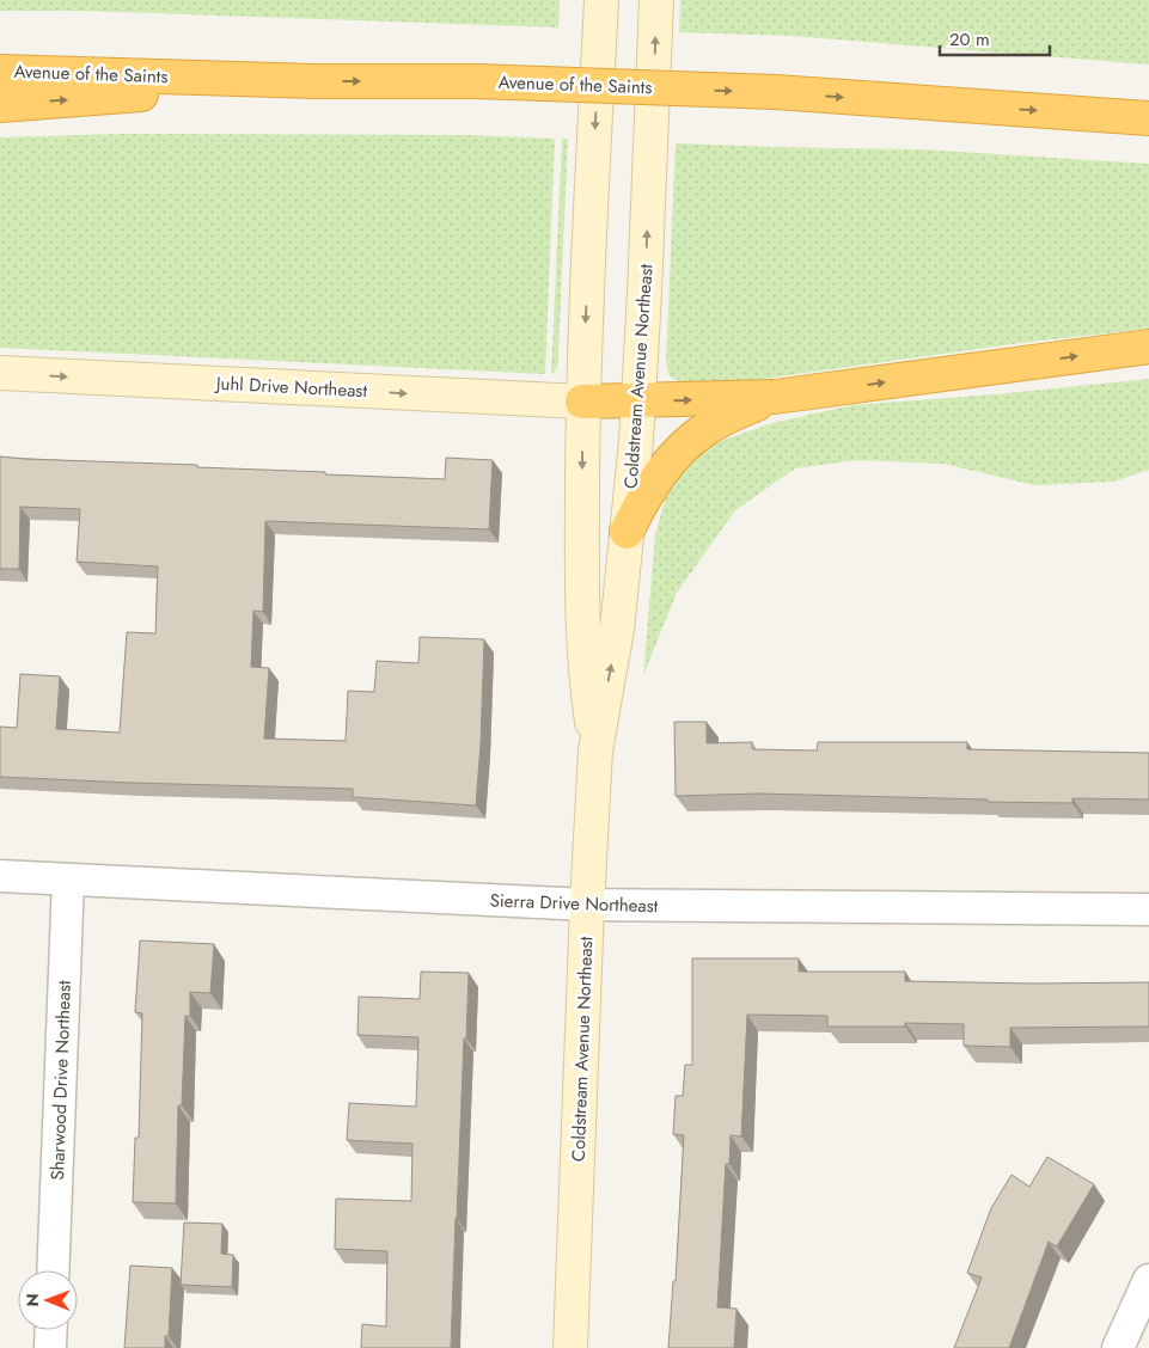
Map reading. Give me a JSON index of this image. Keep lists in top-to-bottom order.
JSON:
{
  "streets": {
    "highway": ["Avenue of the Saints"],
    "street": [
      "Coldstream Avenue Northeast",
      "Juhl Drive Northeast",
      "Sierra Drive Northeast",
      "Sharwood Drive Northeast"
    ]
  },
  "crossings": [
    ["Coldstream Avenue Northeast", "Juhl Drive Northeast"],
    ["Coldstream Avenue Northeast", "Sierra Drive Northeast"],
    ["Sierra Drive Northeast", "Sharwood Drive Northeast"]
  ],
  "one_way": ["Juhl Drive Northeast"],
  "scale_bar": "20 m",
  "north": "left"
}
